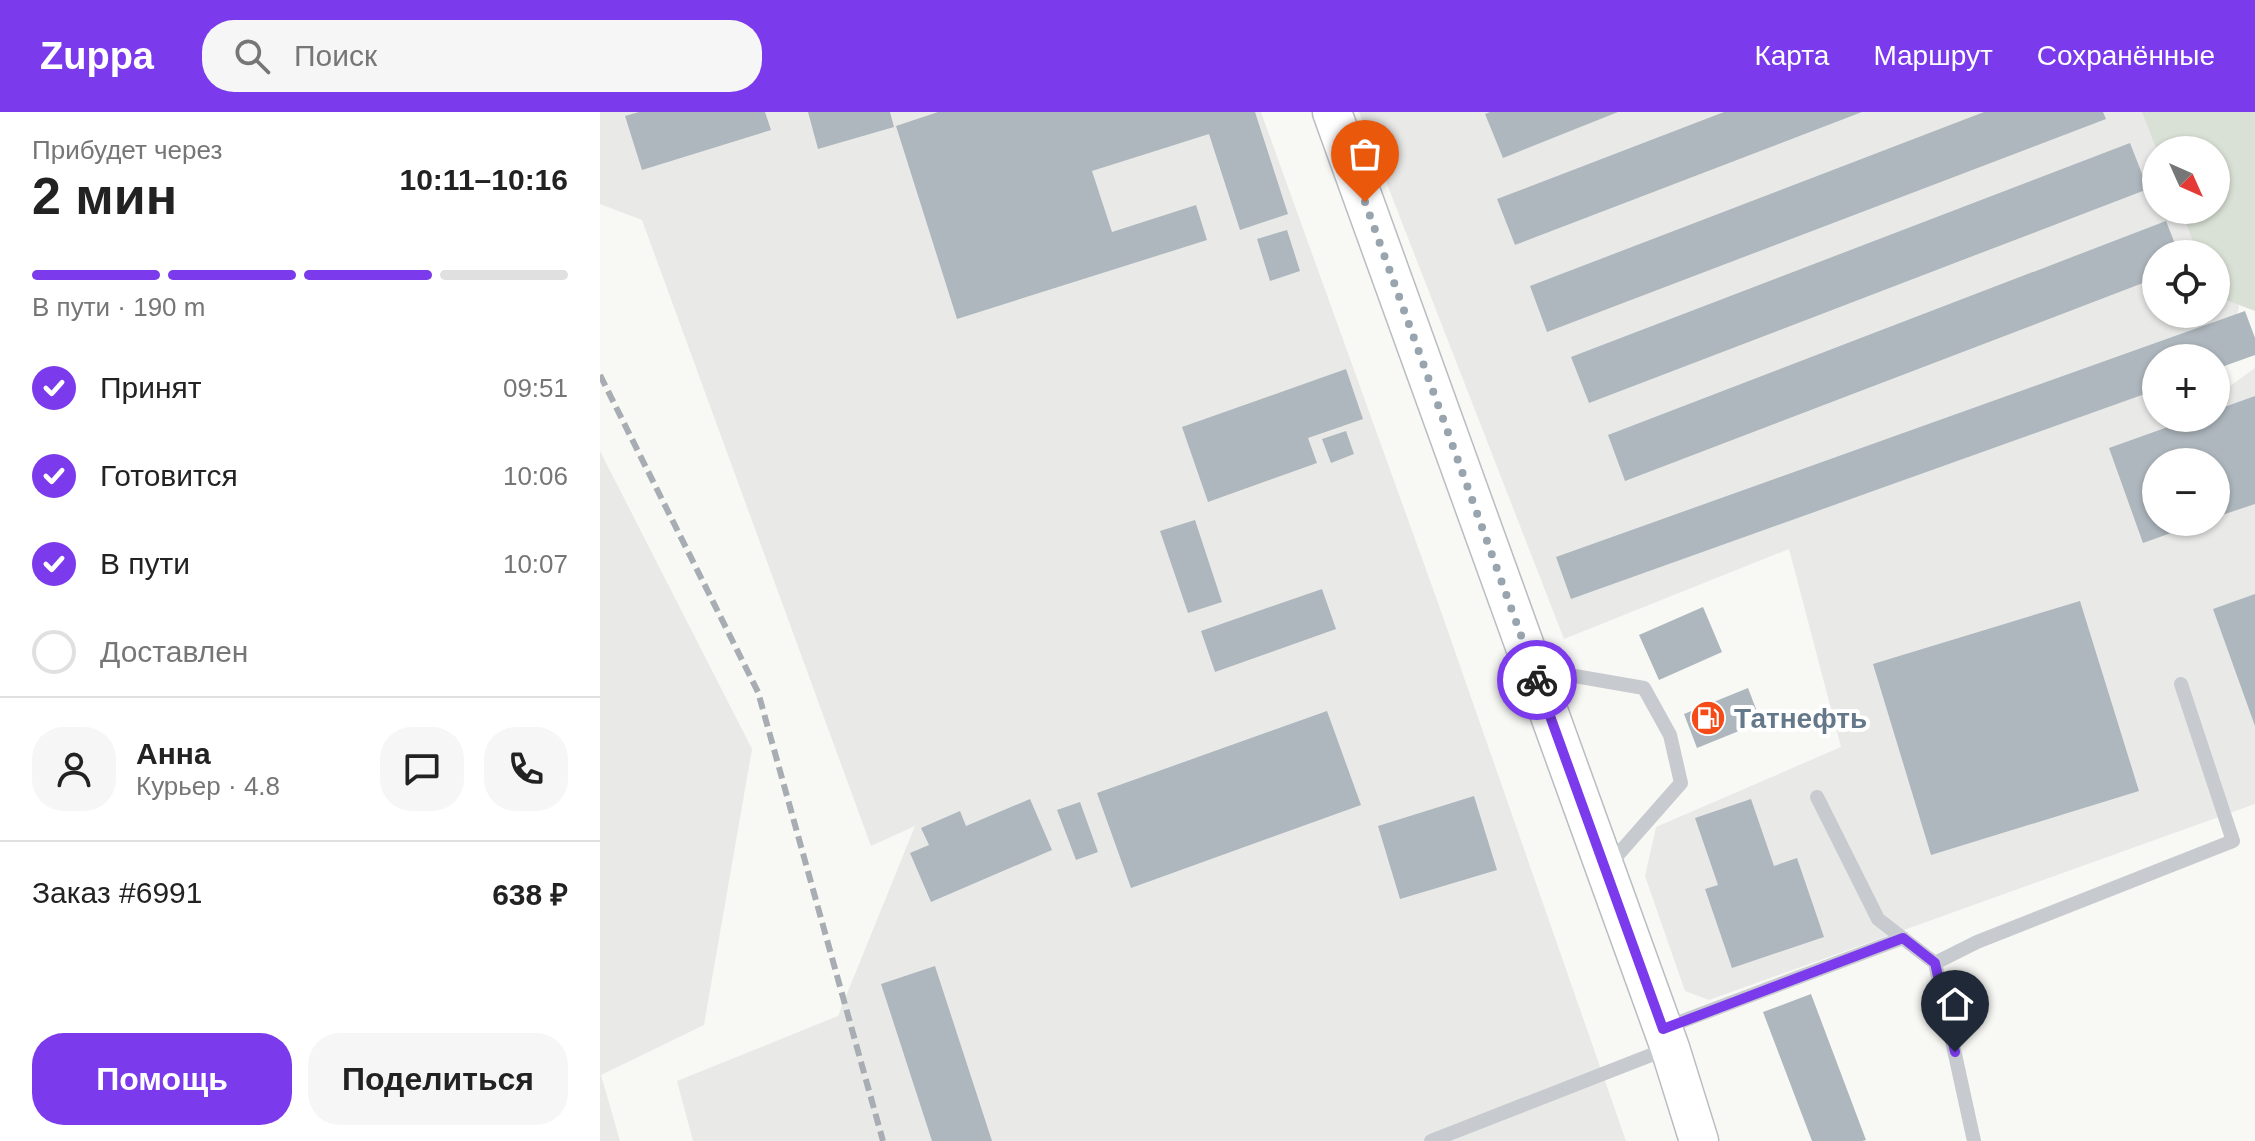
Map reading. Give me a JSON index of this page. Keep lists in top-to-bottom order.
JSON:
{
  "places": {
    "fuel station": ["Татнефть"]
  },
  "north": "bottom right",
  "page": {
    "header": "Zuppa",
    "search": "Поиск",
    "nav": ["Карта", "Маршрут", "Сохранённые"],
    "heading": ["2 мин", "Прибудет через", "10:11–10:16"],
    "panel": [
      "Анна",
      "Курьер · 4.8",
      "Заказ #6991",
      "638 ₽"
    ],
    "map_buttons": ["+", "−"],
    "bar": "В пути · 190 m",
    "list": [
      ["Принят", "09:51"],
      ["Готовится", "10:06"],
      ["В пути", "10:07"],
      "Доставлен"
    ],
    "buttons": ["Помощь", "Поделиться"]
  }
}
